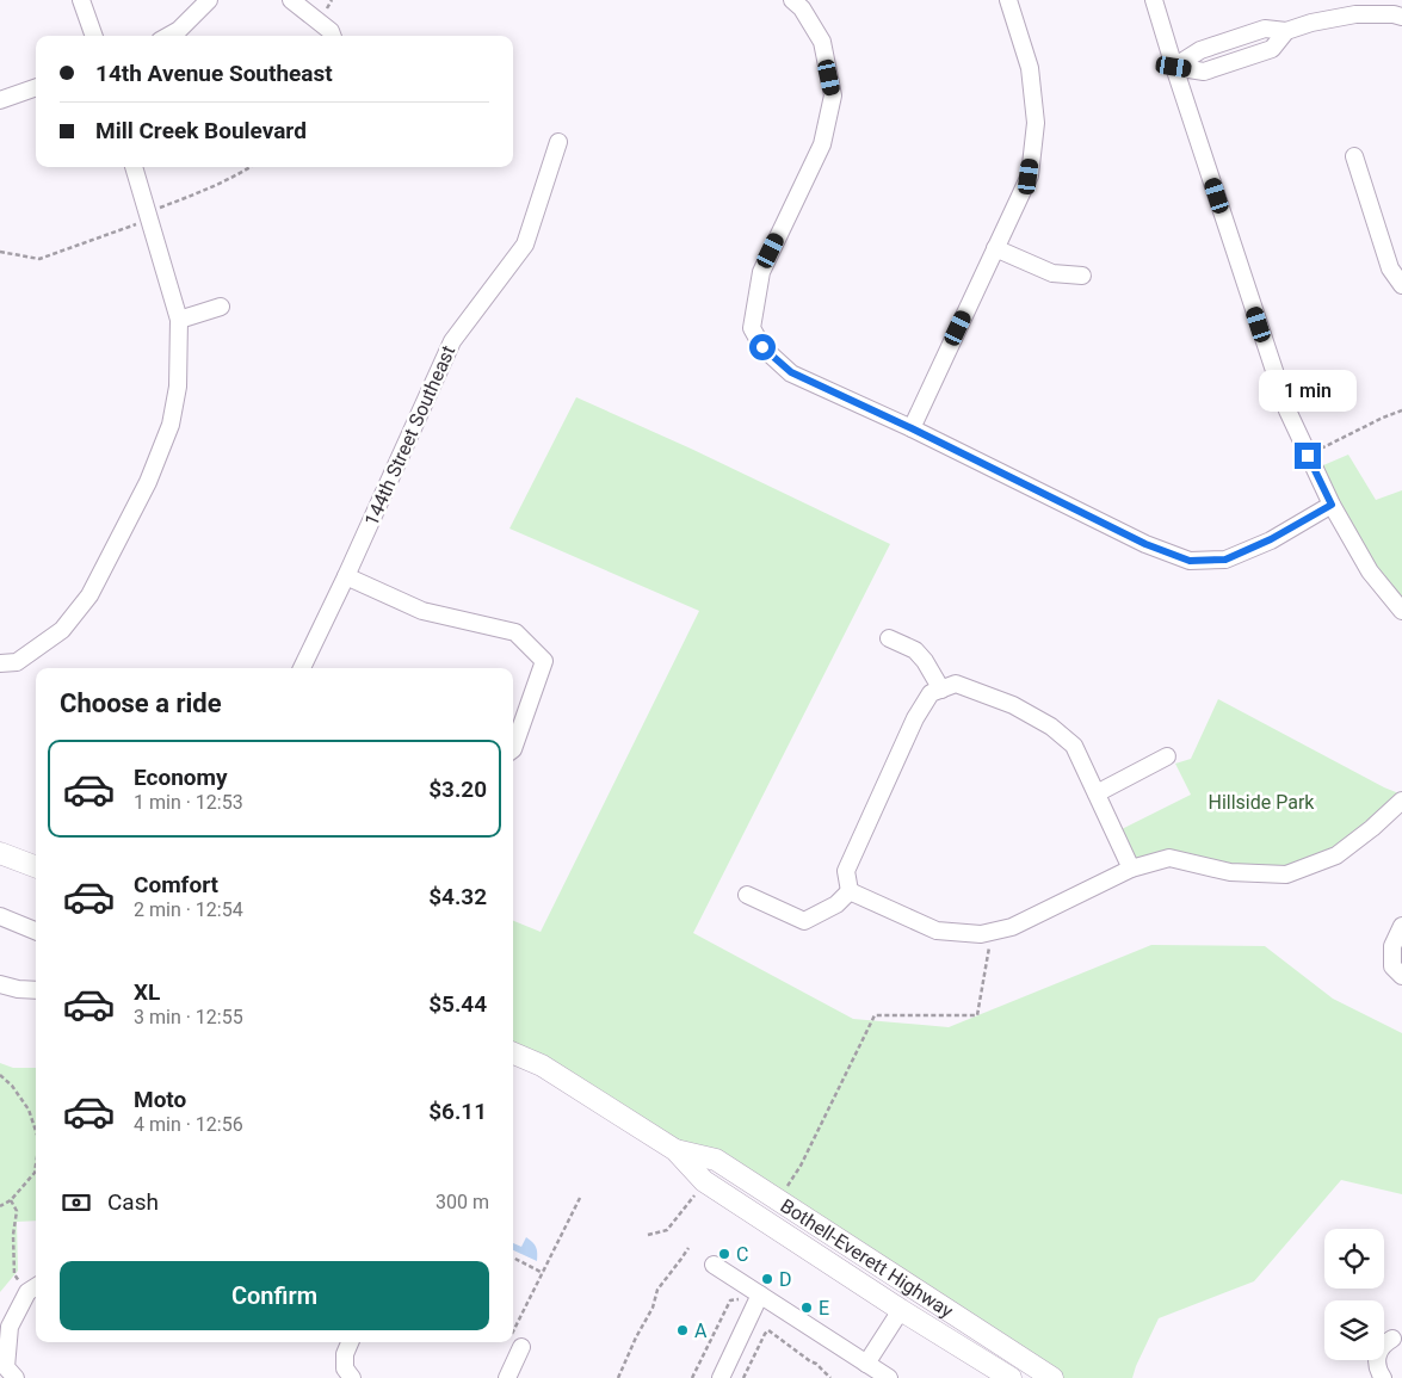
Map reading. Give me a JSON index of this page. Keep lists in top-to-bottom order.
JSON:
{
  "streets": {
    "main road": ["Bothell-Everett Highway"],
    "street": ["144th Street Southeast"]
  },
  "parks": ["Hillside Park"],
  "places": [
    "C",
    "D",
    "E",
    "A"
  ],
  "page": {
    "banner": ["14th Avenue Southeast", "Mill Creek Boulevard"],
    "bubble": "1 min",
    "heading": "Choose a ride",
    "list": [
      {
        "name": "Economy",
        "note": "1 min · 12:53",
        "value": "$3.20"
      },
      {
        "name": "Comfort",
        "note": "2 min · 12:54",
        "value": "$4.32"
      },
      {
        "name": "XL",
        "note": "3 min · 12:55",
        "value": "$5.44"
      },
      {
        "name": "Moto",
        "note": "4 min · 12:56",
        "value": "$6.11"
      }
    ],
    "pay": ["Cash", "300 m"],
    "buttons": "Confirm"
  }
}
